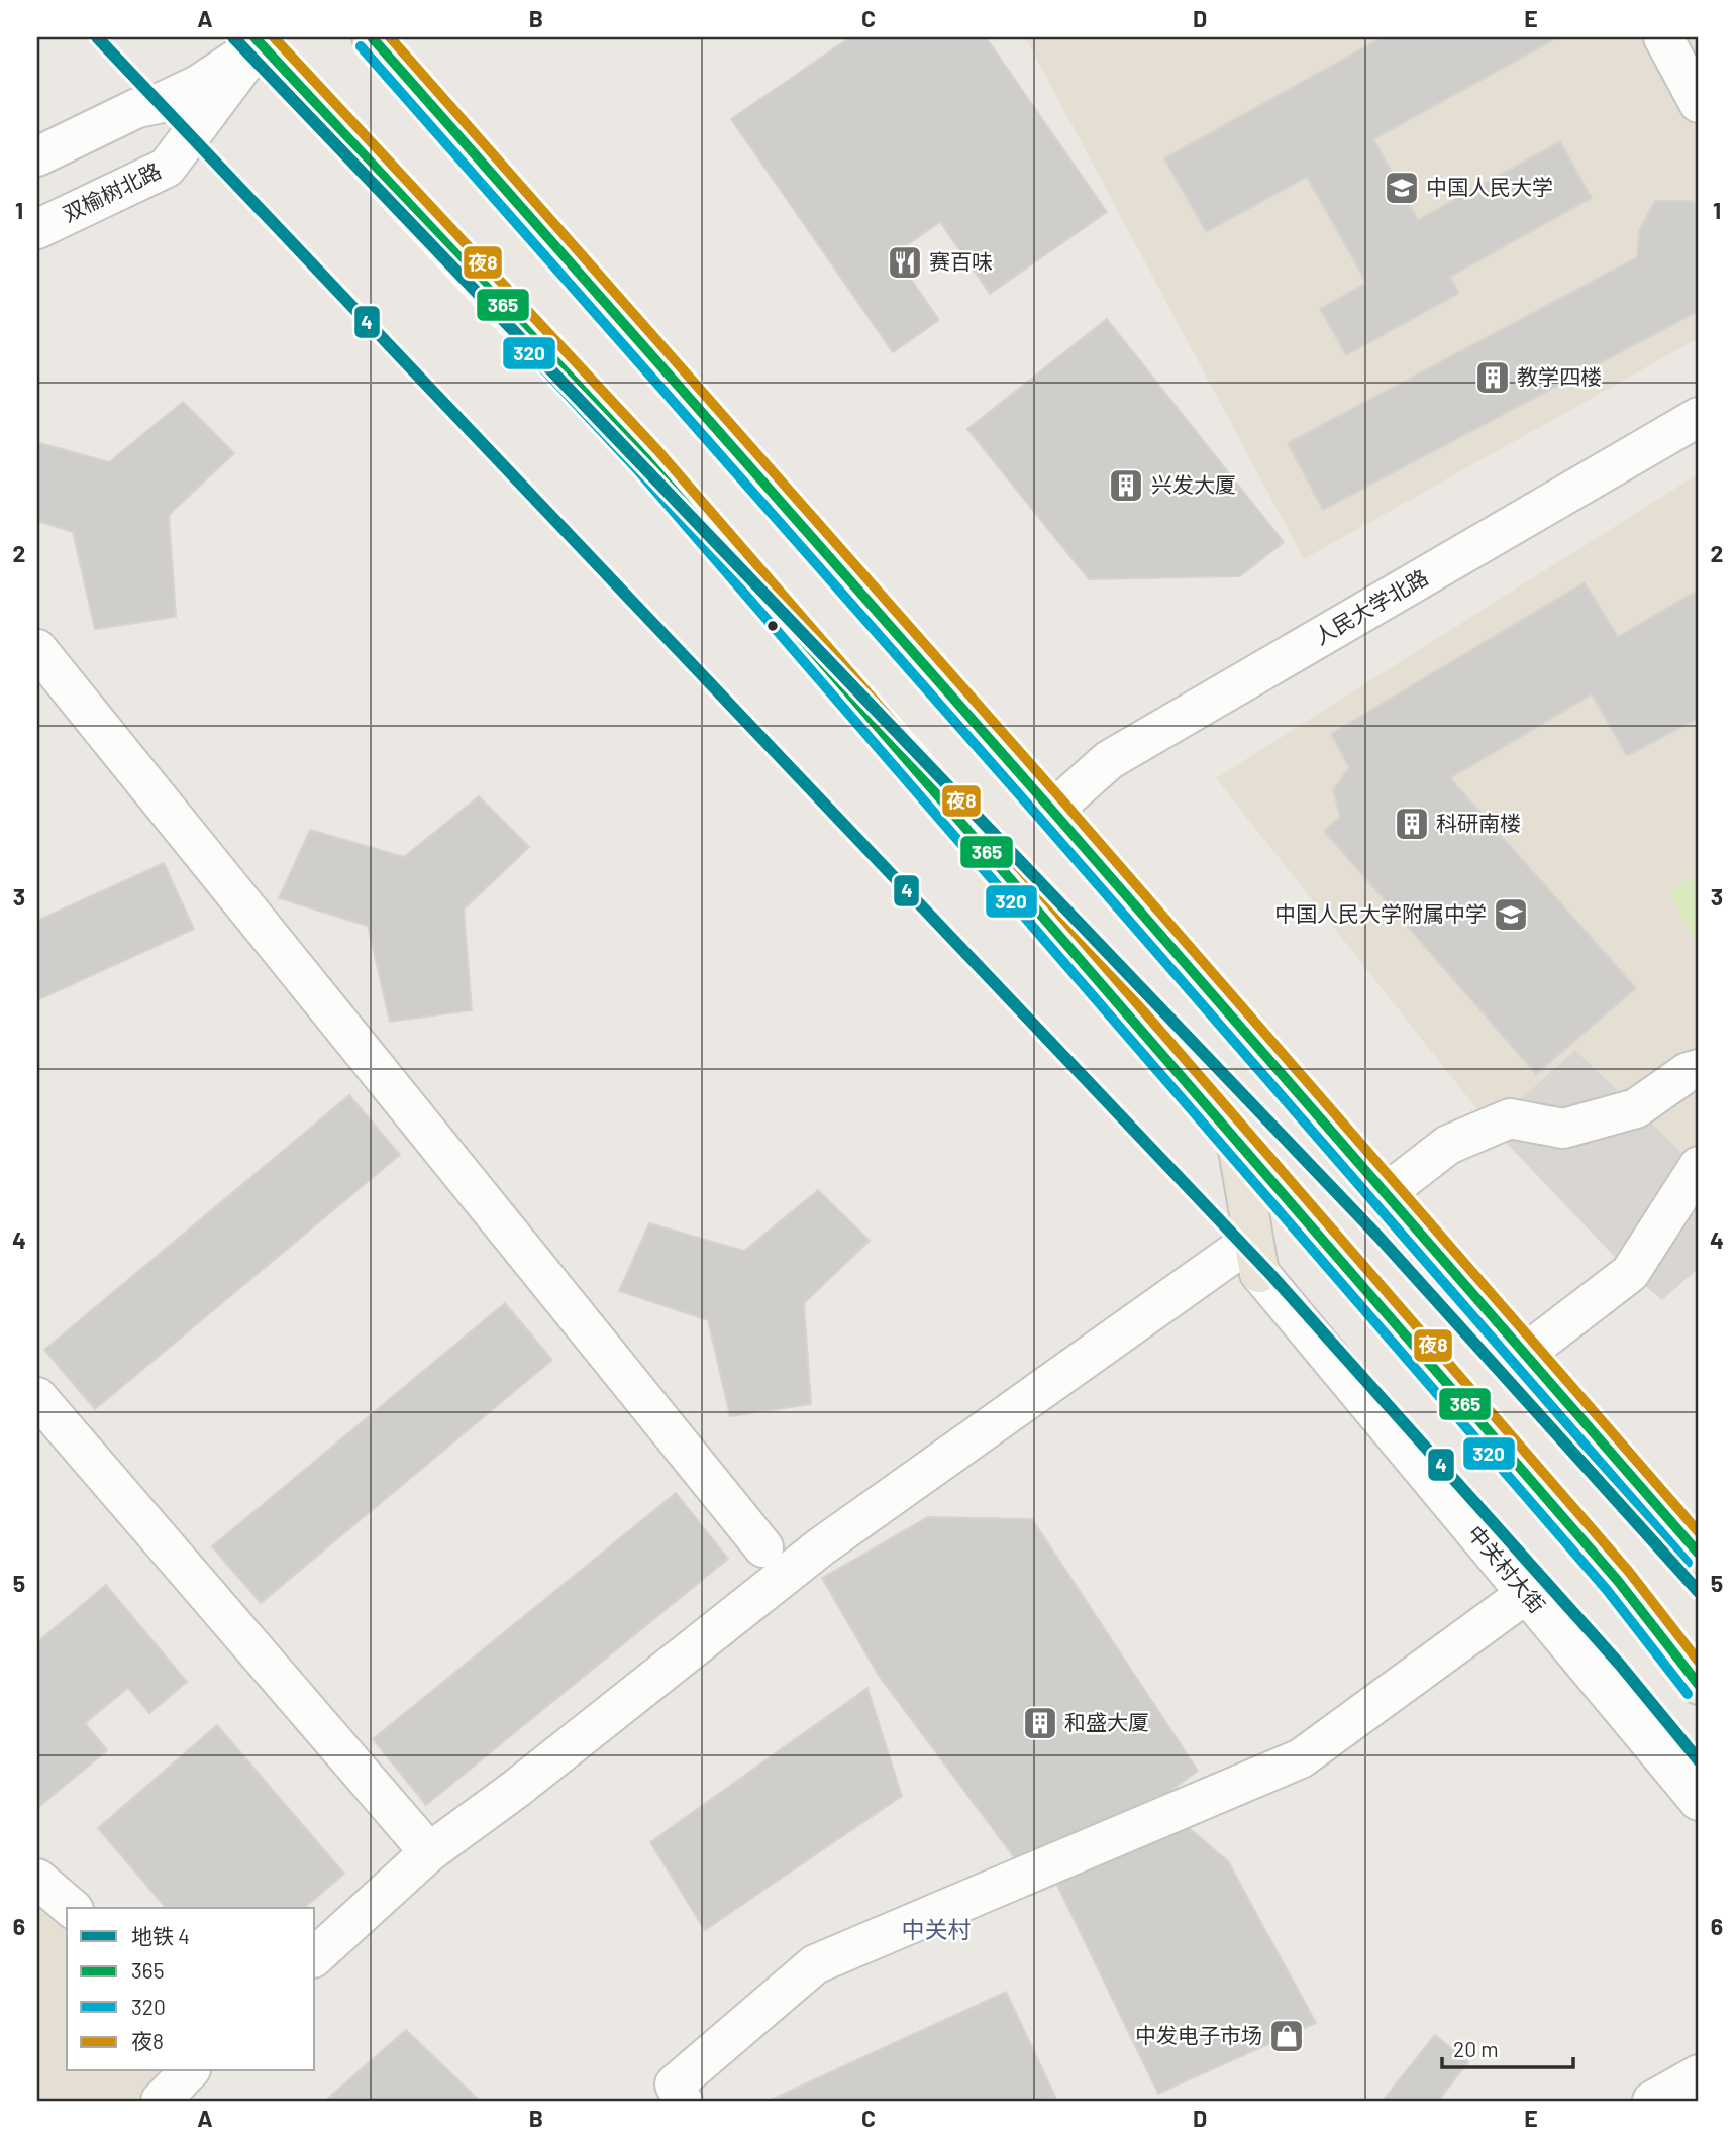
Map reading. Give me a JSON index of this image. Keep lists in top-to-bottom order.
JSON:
{
  "streets": {
    "street": ["双榆树北路", "人民大学北路", "中关村大街"]
  },
  "districts": ["中关村"],
  "places": {
    "school or university": ["中国人民大学", "中国人民大学附属中学"],
    "restaurant": ["赛百味"],
    "building": [
      "教学四楼",
      "兴发大厦",
      "科研南楼",
      "和盛大厦"
    ],
    "shop": ["中发电子市场"]
  },
  "lines": [
    "metro line 4",
    "transit line 365",
    "transit line 夜8",
    "transit line 320"
  ],
  "legend": [
    "地铁 4",
    "365",
    "320",
    "夜8"
  ],
  "scale_bar": "20 m",
  "grid": {
    "columns": [
      "A",
      "B",
      "C",
      "D",
      "E"
    ],
    "rows": [
      "1",
      "2",
      "3",
      "4",
      "5",
      "6"
    ]
  }
}
